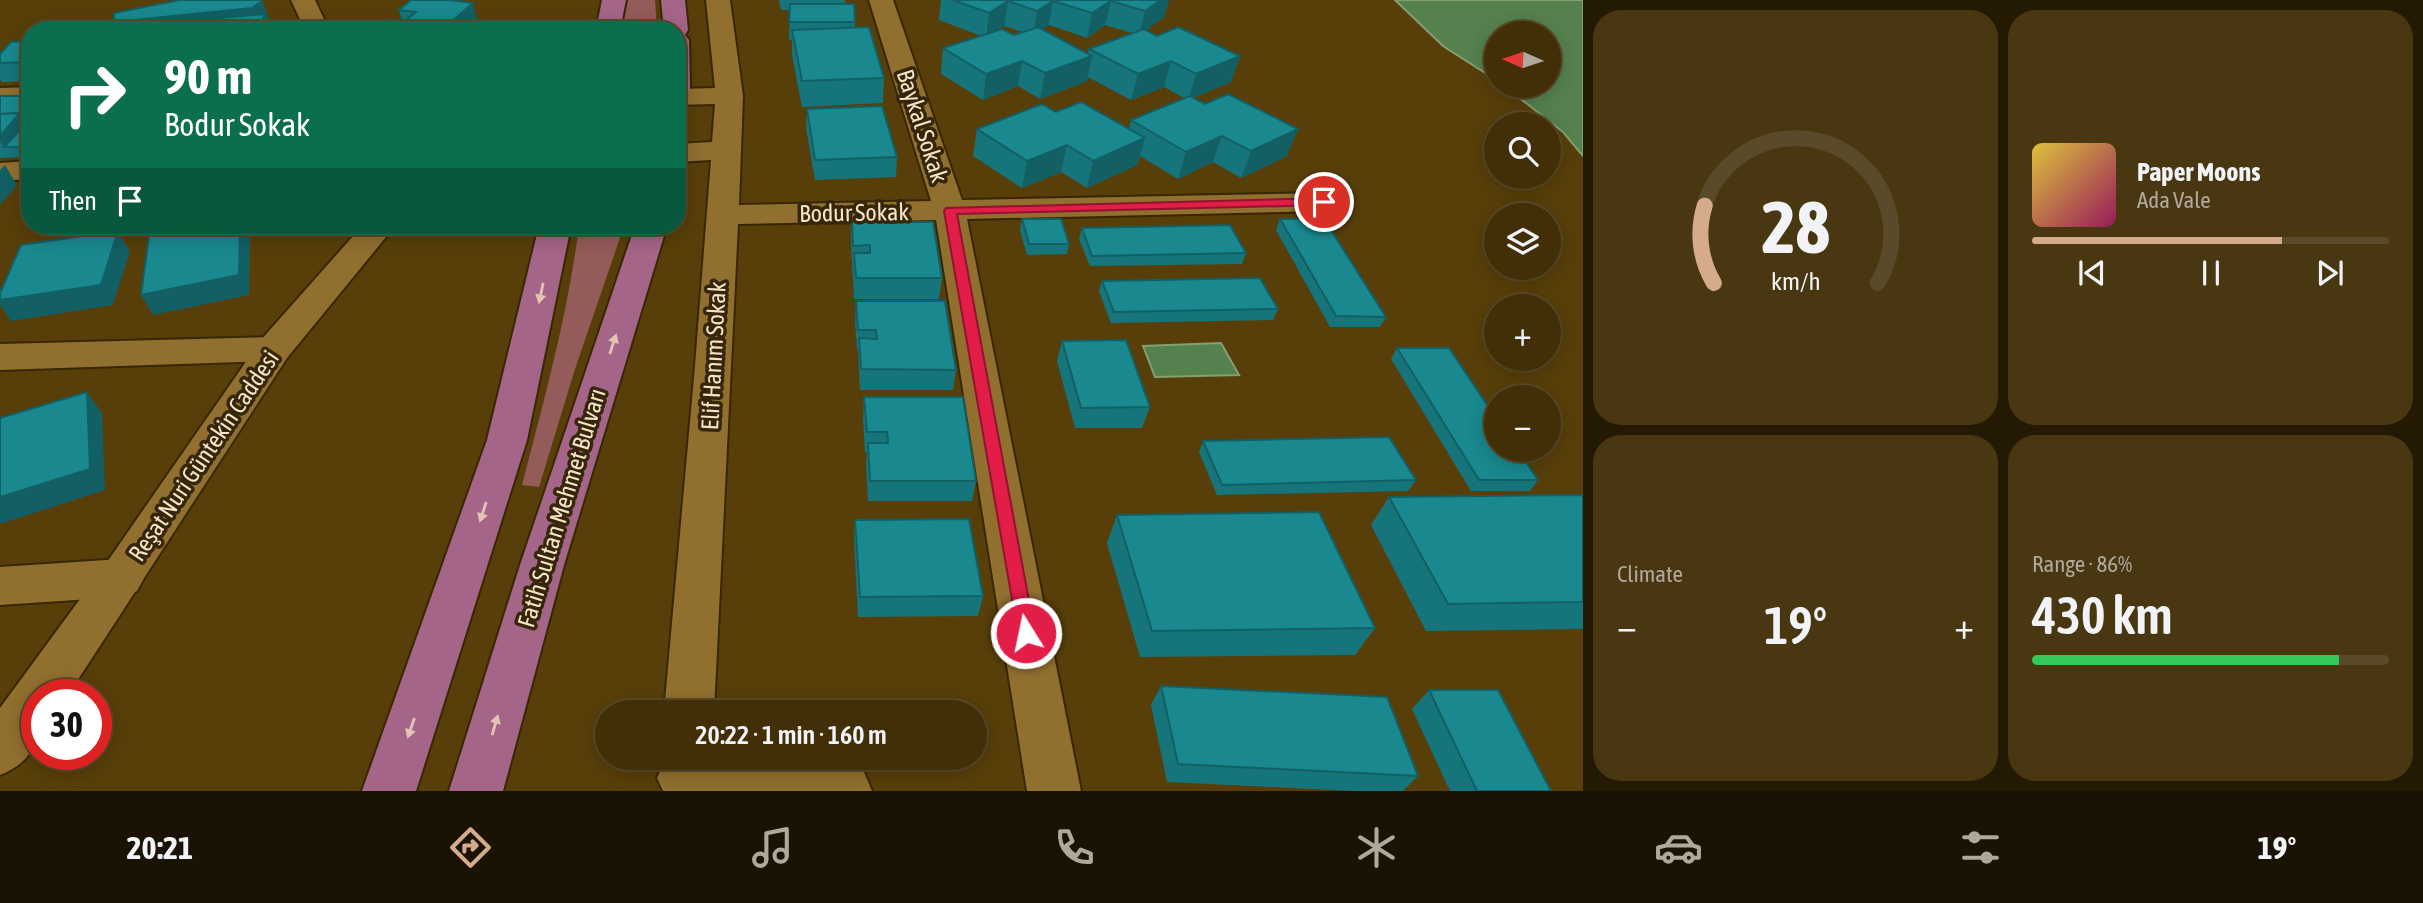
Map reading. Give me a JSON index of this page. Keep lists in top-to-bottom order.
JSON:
{
  "streets": {
    "main road": ["Fatih Sultan Mehmet Bulvarı"],
    "street": [
      "Baykal Sokak",
      "Bodur Sokak",
      "Elif Hanım Sokak",
      "Reşat Nuri Güntekin Caddesi"
    ]
  },
  "crossings": [
    ["Baykal Sokak", "Bodur Sokak"],
    ["Bodur Sokak", "Elif Hanım Sokak"]
  ],
  "north": "left",
  "page": {
    "map_buttons": ["+", "−"],
    "turn": ["90 m", "Bodur Sokak"],
    "song": ["Paper Moons", "Ada Vale"],
    "then": "Then",
    "tile": [
      "Climate",
      ["Range · 86%", "430 km"]
    ],
    "heat": ["−", "19°", "+"],
    "limit": "30",
    "trip": "20:22 · 1 min · 160 m",
    "tabs": ["20:21", "19°"],
    "gauge": ["28", "km/h"]
  }
}
